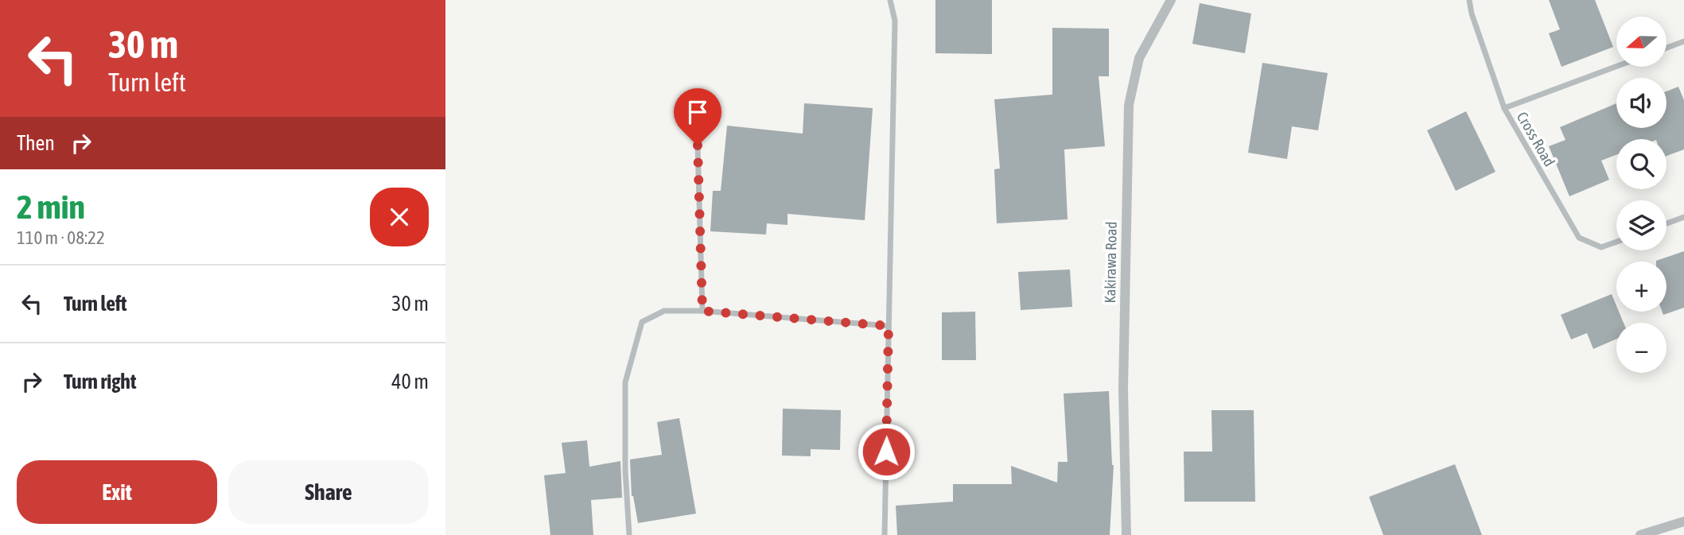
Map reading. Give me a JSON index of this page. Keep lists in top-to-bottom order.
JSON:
{
  "streets": {
    "street": ["Cross Road", "Kakirawa Road"]
  },
  "north": "left",
  "page": {
    "turn": ["30 m", "Turn left"],
    "map_buttons": ["+", "−"],
    "then": "Then",
    "heading": ["2 min", "110 m · 08:22"],
    "list": [
      {
        "name": "Turn left",
        "value": "30 m"
      },
      {
        "name": "Turn right",
        "value": "40 m"
      }
    ],
    "buttons": ["Exit", "Share"]
  }
}
